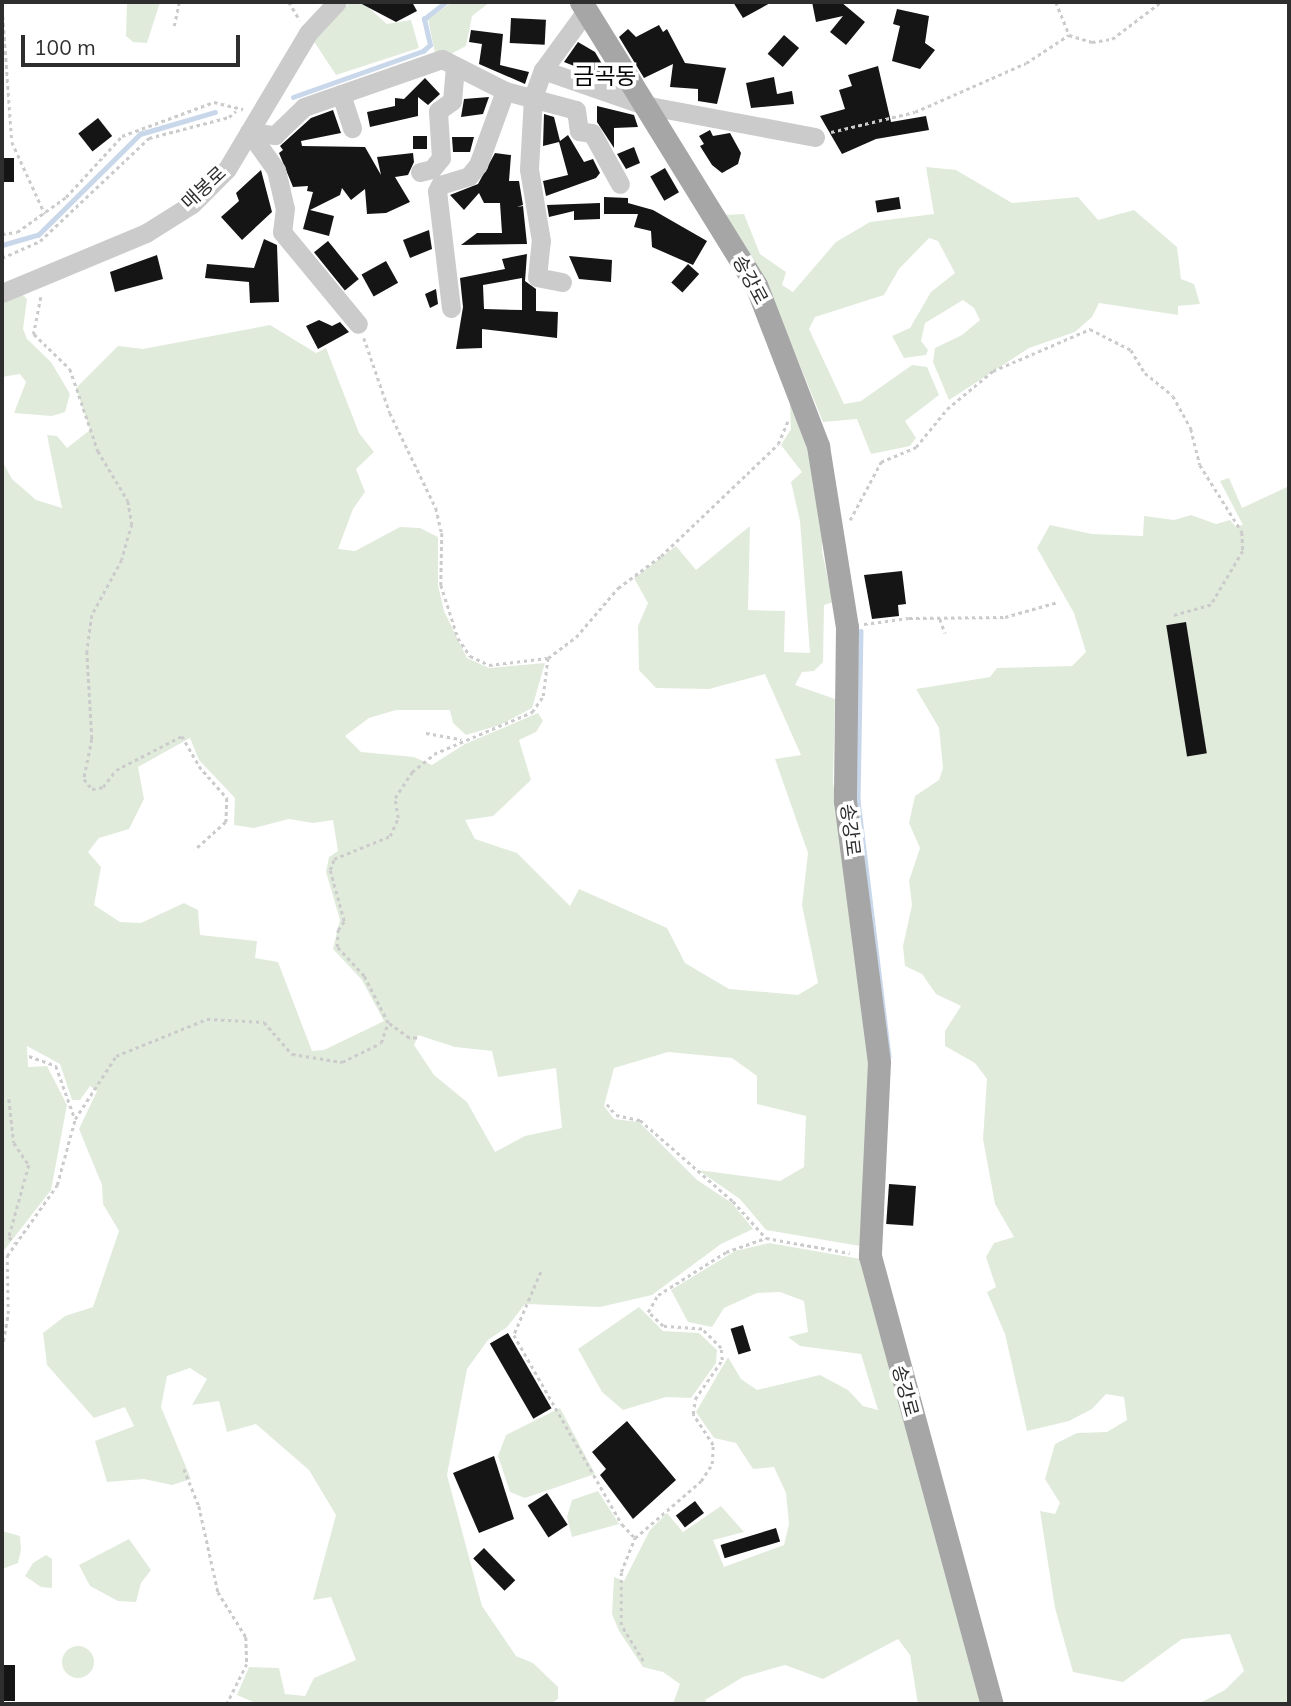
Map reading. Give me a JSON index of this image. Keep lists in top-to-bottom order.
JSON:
{
  "streets": {
    "main road": ["송강로"],
    "street": ["매봉로"]
  },
  "districts": ["금곡동"],
  "scale_bar": "100 m"
}
